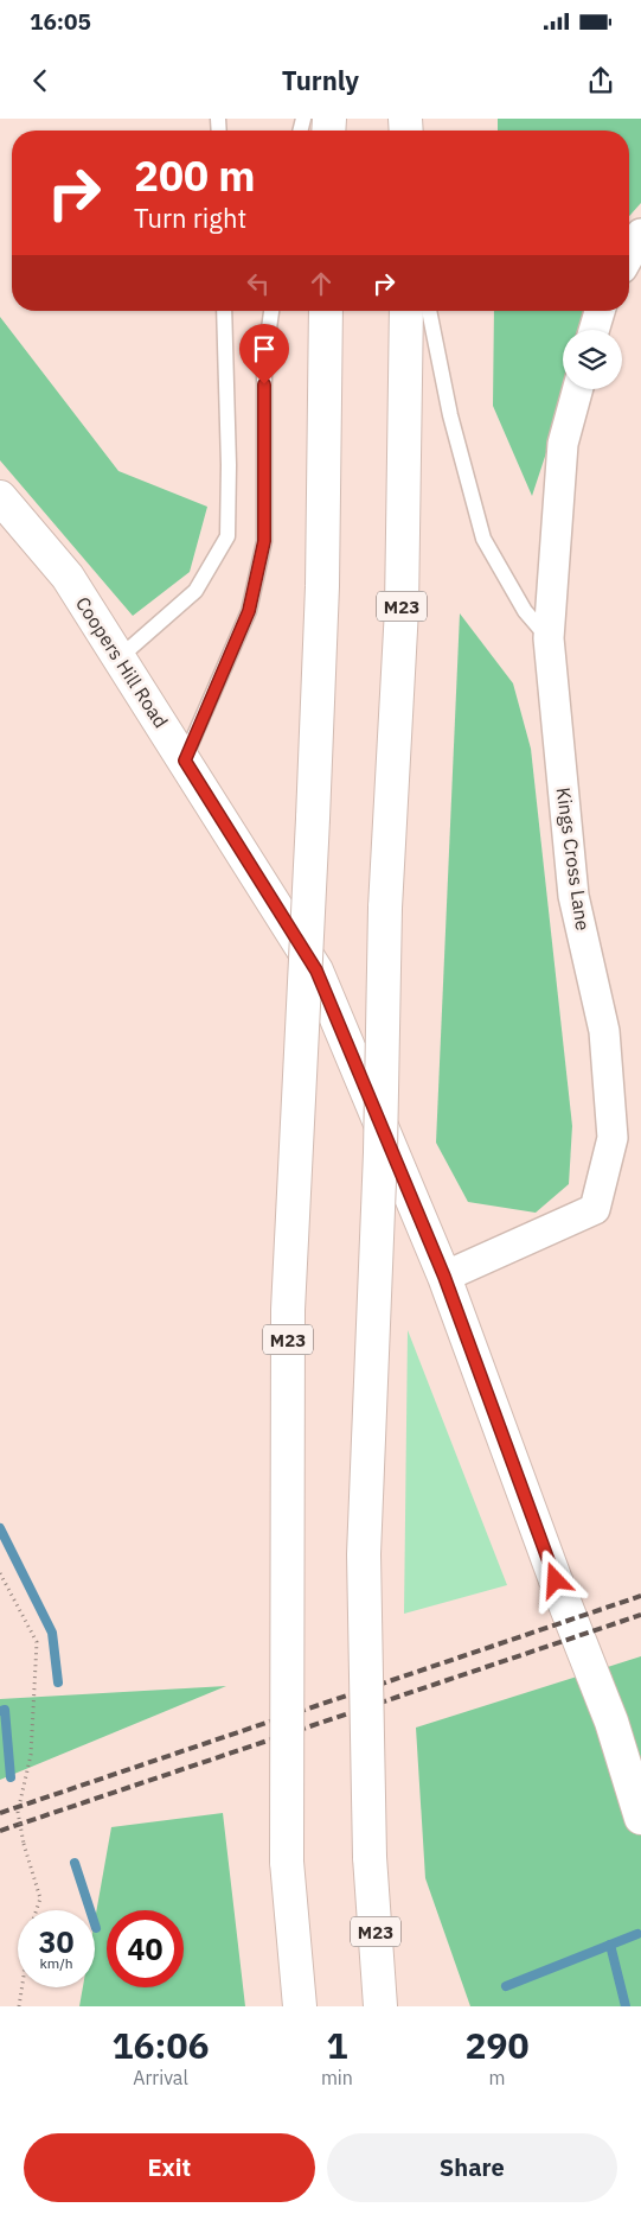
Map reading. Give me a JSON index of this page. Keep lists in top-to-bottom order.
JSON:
{
  "streets": {
    "main road": ["M23", "Coopers Hill Road"],
    "street": ["Kings Cross Lane"]
  },
  "crossings": [
    ["Coopers Hill Road", "Kings Cross Lane"]
  ],
  "page": {
    "status": "16:05",
    "header": "Turnly",
    "turn": ["200 m", "Turn right"],
    "speed": "30 km/h",
    "limit": "40",
    "eta": [
      "16:06",
      "Arrival",
      "1",
      "min",
      "290",
      "m"
    ],
    "buttons": ["Exit", "Share"]
  }
}
